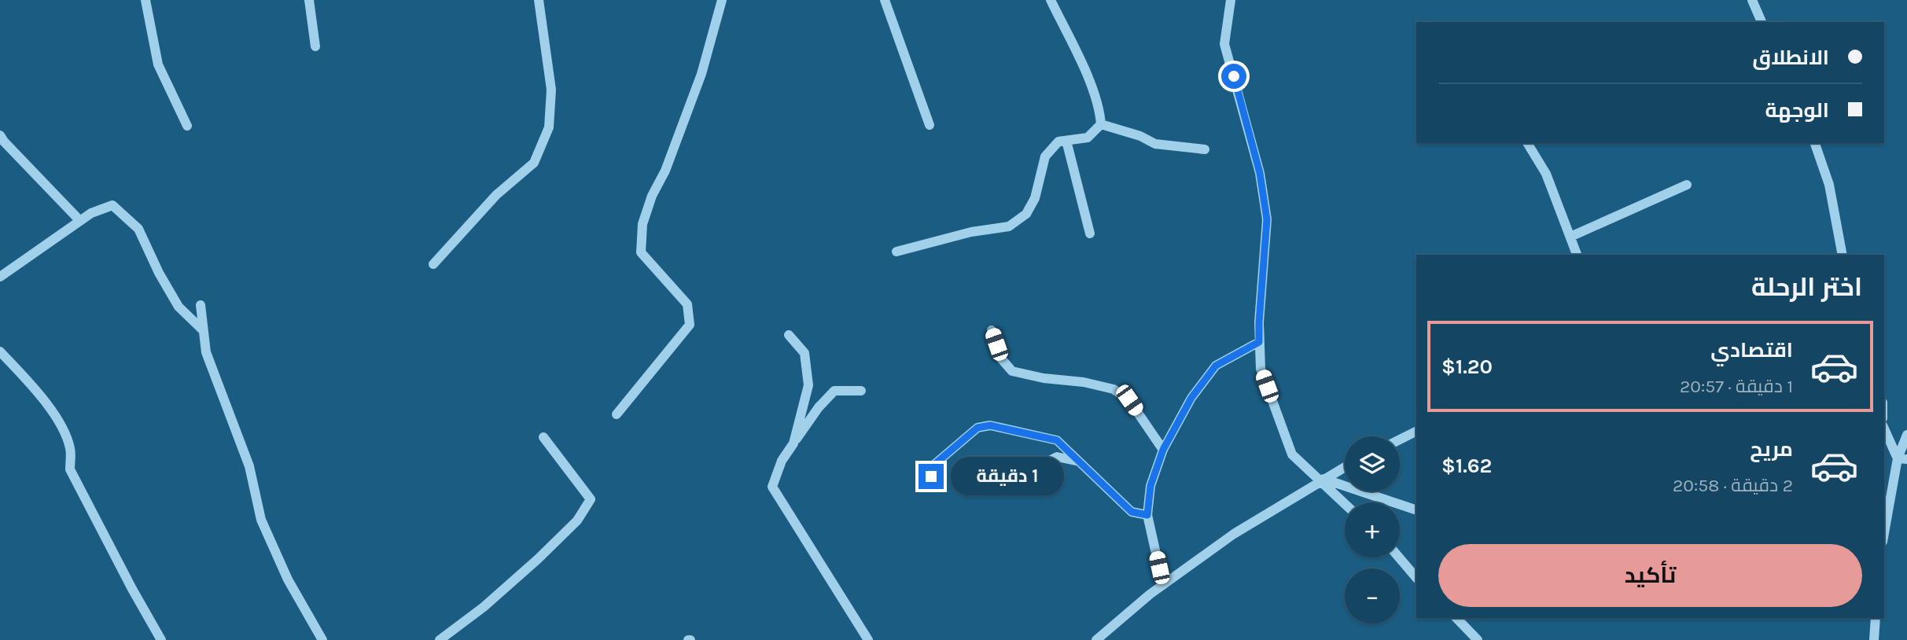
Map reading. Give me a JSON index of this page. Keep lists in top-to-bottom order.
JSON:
{
  "page": {
    "banner": ["الانطلاق", "الوجهة"],
    "heading": "اختر الرحلة",
    "list": [
      {
        "name": "اقتصادي",
        "note": "1 دقيقة · 20:57",
        "value": "$1.20"
      },
      {
        "name": "مريح",
        "note": "2 دقيقة · 20:58",
        "value": "$1.62"
      }
    ],
    "map_buttons": ["+", "−"],
    "bubble": "1 دقيقة",
    "buttons": "تأكيد"
  }
}
